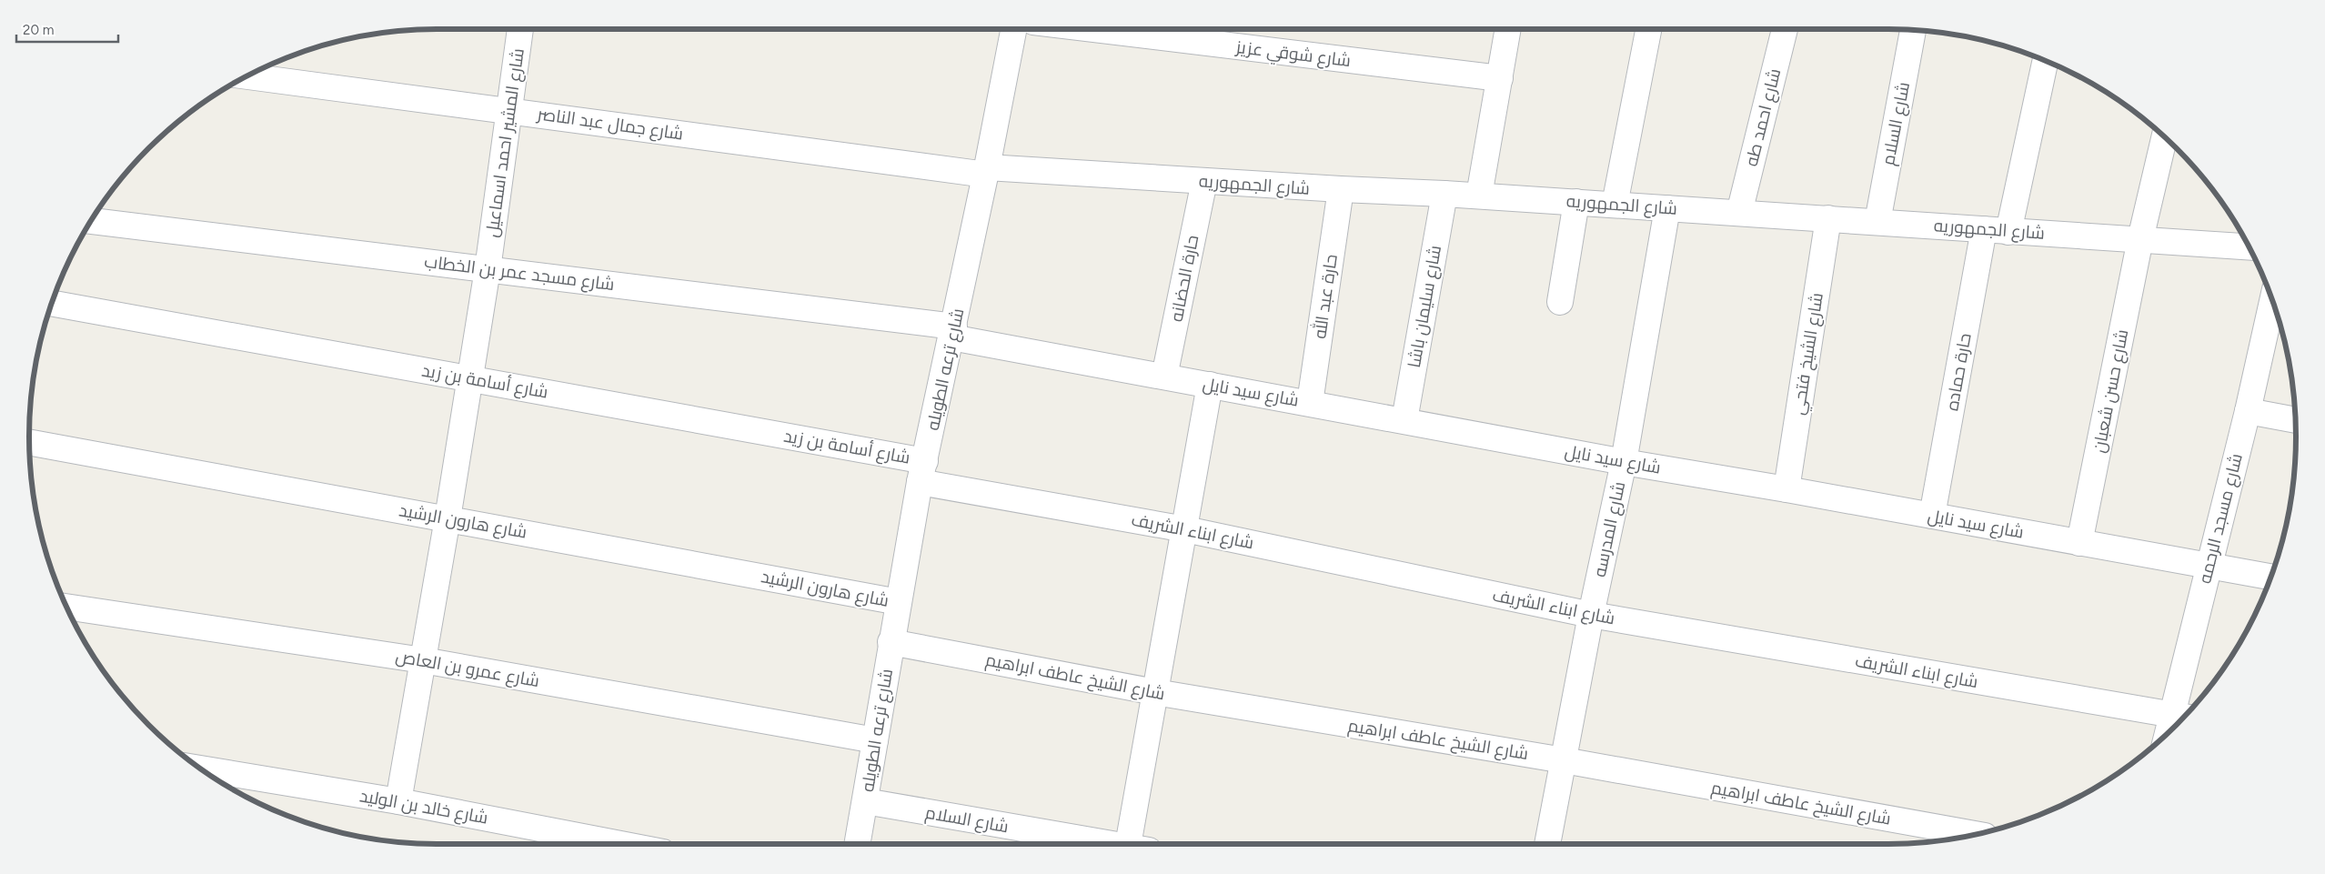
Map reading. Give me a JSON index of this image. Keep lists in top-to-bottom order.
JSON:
{
  "streets": {
    "street": [
      "شارع شوقي عزيز",
      "شارع احمد طه",
      "شارع جمال عبد الناصر",
      "شارع السلام",
      "شارع المشير احمد اسماعيل",
      "شارع الجمهوريه",
      "شارع مسجد عمر بن الخطاب",
      "حارة الحضانه",
      "حارة عبد الله",
      "شارع سليمان باشا",
      "شارع الشيخ فتحي",
      "شارع ترعه الطويله",
      "حارة حماده",
      "شارع أسامة بن زيد",
      "شارع حسن شعبان",
      "شارع سيد نايل",
      "شارع مسجد الرحمه",
      "شارع هارون الرشيد",
      "شارع المدرسه",
      "شارع ابناء الشريف",
      "شارع عمرو بن العاص",
      "شارع الشيخ عاطف ابراهيم",
      "شارع خالد بن الوليد"
    ]
  },
  "crossings": [
    ["شارع احمد طه", "شارع الجمهوريه"],
    ["شارع جمال عبد الناصر", "شارع المشير احمد اسماعيل"],
    ["شارع جمال عبد الناصر", "شارع الجمهوريه"],
    ["شارع جمال عبد الناصر", "شارع ترعه الطويله"],
    ["شارع السلام", "شارع الجمهوريه"],
    ["شارع السلام", "شارع ترعه الطويله"],
    ["شارع المشير احمد اسماعيل", "شارع مسجد عمر بن الخطاب"],
    ["شارع المشير احمد اسماعيل", "شارع أسامة بن زيد"],
    ["شارع المشير احمد اسماعيل", "شارع هارون الرشيد"],
    ["شارع المشير احمد اسماعيل", "شارع عمرو بن العاص"],
    ["شارع المشير احمد اسماعيل", "شارع خالد بن الوليد"],
    ["شارع الجمهوريه", "حارة الحضانه"],
    ["شارع الجمهوريه", "حارة عبد الله"],
    ["شارع الجمهوريه", "شارع سليمان باشا"],
    ["شارع الجمهوريه", "شارع الشيخ فتحي"],
    ["شارع الجمهوريه", "شارع ترعه الطويله"],
    ["شارع الجمهوريه", "حارة حماده"],
    ["شارع الجمهوريه", "شارع حسن شعبان"],
    ["شارع الجمهوريه", "شارع المدرسه"],
    ["شارع مسجد عمر بن الخطاب", "شارع ترعه الطويله"],
    ["شارع مسجد عمر بن الخطاب", "شارع سيد نايل"],
    ["حارة الحضانه", "شارع سيد نايل"],
    ["حارة عبد الله", "شارع سيد نايل"],
    ["شارع سليمان باشا", "شارع سيد نايل"],
    ["شارع الشيخ فتحي", "شارع سيد نايل"],
    ["شارع ترعه الطويله", "شارع أسامة بن زيد"],
    ["شارع ترعه الطويله", "شارع سيد نايل"],
    ["شارع ترعه الطويله", "شارع هارون الرشيد"],
    ["شارع ترعه الطويله", "شارع ابناء الشريف"],
    ["شارع ترعه الطويله", "شارع عمرو بن العاص"],
    ["شارع ترعه الطويله", "شارع الشيخ عاطف ابراهيم"],
    ["حارة حماده", "شارع سيد نايل"],
    ["شارع أسامة بن زيد", "شارع ابناء الشريف"],
    ["شارع حسن شعبان", "شارع سيد نايل"],
    ["شارع سيد نايل", "شارع مسجد الرحمه"],
    ["شارع سيد نايل", "شارع المدرسه"],
    ["شارع مسجد الرحمه", "شارع ابناء الشريف"],
    ["شارع المدرسه", "شارع ابناء الشريف"],
    ["شارع المدرسه", "شارع الشيخ عاطف ابراهيم"]
  ],
  "scale_bar": "20 m"
}
